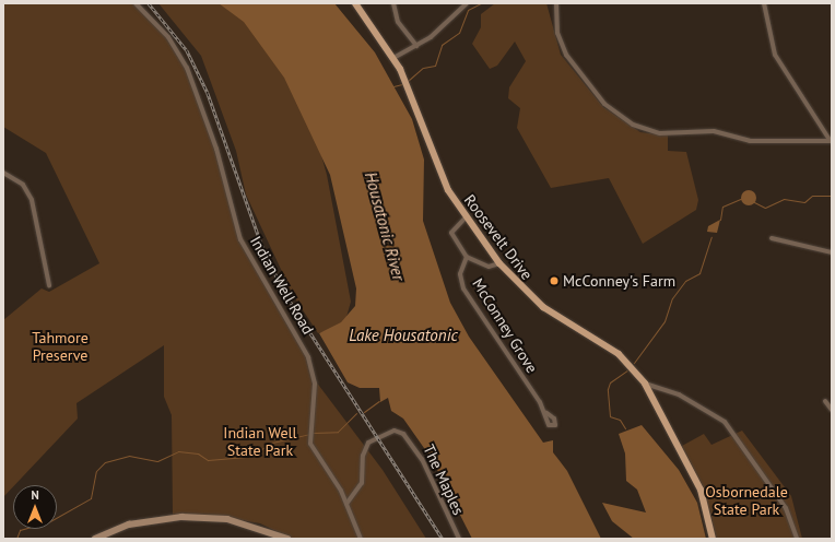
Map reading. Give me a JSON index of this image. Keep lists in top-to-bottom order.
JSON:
{
  "streets": {
    "main road": ["Roosevelt Drive"],
    "street": ["Indian Well Road", "McConney Grove", "The Maples"]
  },
  "crossings": [
    ["Roosevelt Drive", "McConney Grove"],
    ["Indian Well Road", "The Maples"]
  ],
  "water": ["Housatonic River", "Lake Housatonic"],
  "parks": ["Tahmore Preserve", "Indian Well State Park", "Osbornedale State Park"],
  "places": ["McConney's Farm"],
  "north": "top"
}
